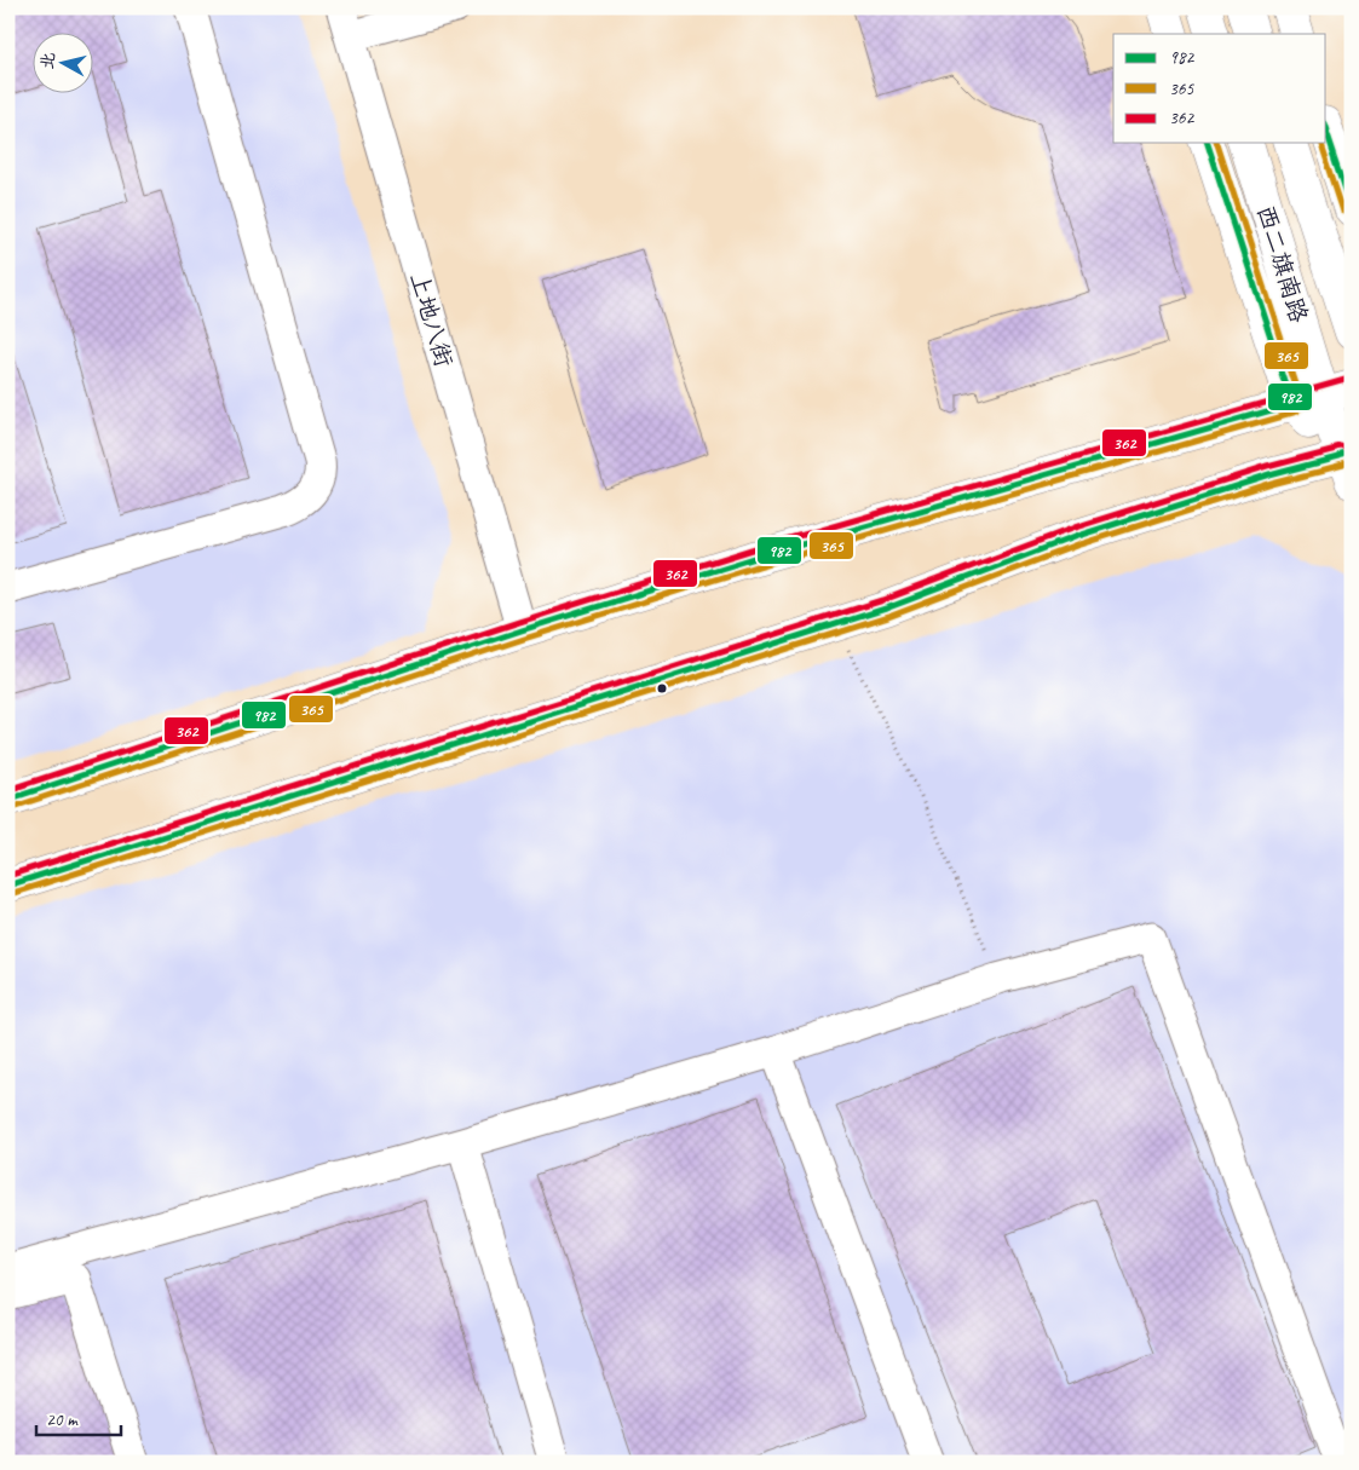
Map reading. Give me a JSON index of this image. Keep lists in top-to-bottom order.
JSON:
{
  "streets": {
    "main road": ["西二旗南路"],
    "street": ["上地八街"]
  },
  "lines": ["transit line 982", "transit line 365", "transit line 362"],
  "legend": ["982", "365", "362"],
  "scale_bar": "20 m",
  "north": "left"
}
